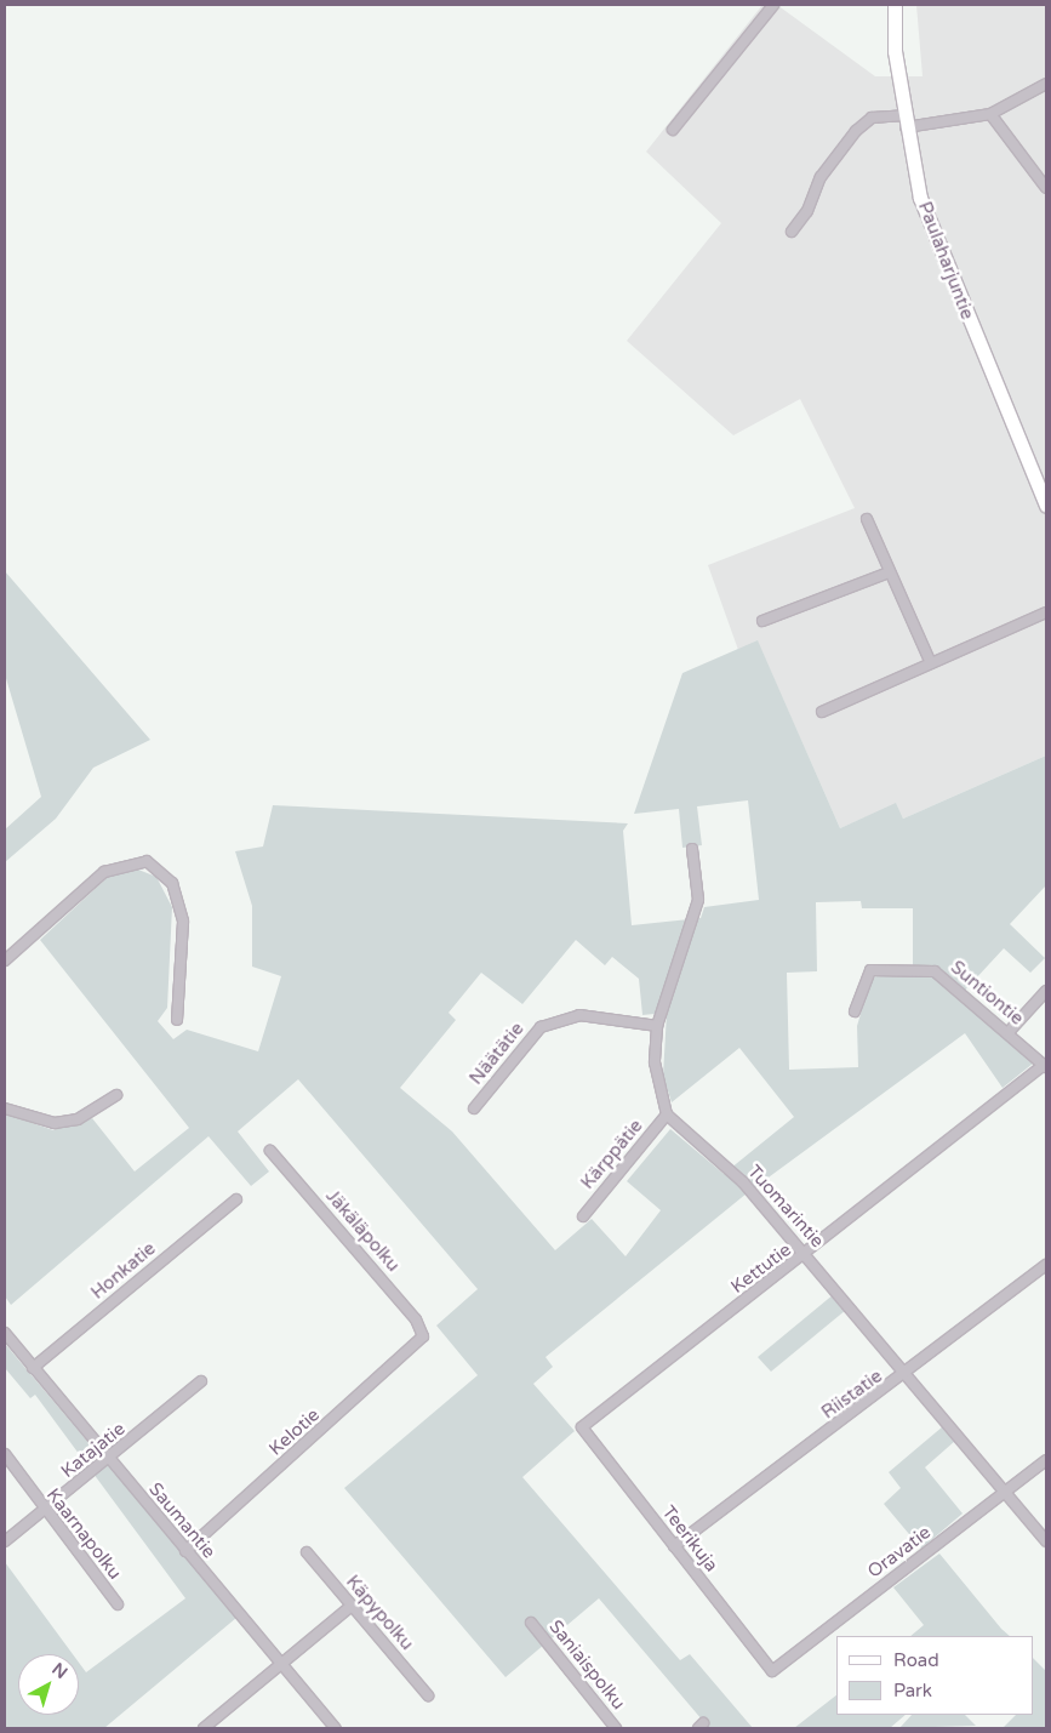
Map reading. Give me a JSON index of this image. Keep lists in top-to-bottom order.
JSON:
{
  "streets": {
    "main road": ["Paulaharjuntie"],
    "street": [
      "Suntiontie",
      "Näätätie",
      "Kärppätie",
      "Tuomarintie",
      "Jäkäläpolku",
      "Kettutie",
      "Honkatie",
      "Riistatie",
      "Kelotie",
      "Katajatie",
      "Saumantie",
      "Kaarnapolku",
      "Teerikuja",
      "Oravatie",
      "Käpypolku",
      "Saniaispolku"
    ]
  },
  "crossings": [
    ["Suntiontie", "Kettutie"],
    ["Kärppätie", "Tuomarintie"],
    ["Tuomarintie", "Kettutie"],
    ["Tuomarintie", "Riistatie"],
    ["Tuomarintie", "Oravatie"],
    ["Jäkäläpolku", "Kelotie"],
    ["Kettutie", "Teerikuja"],
    ["Honkatie", "Saumantie"],
    ["Riistatie", "Teerikuja"],
    ["Kelotie", "Saumantie"],
    ["Katajatie", "Saumantie"],
    ["Katajatie", "Kaarnapolku"],
    ["Teerikuja", "Oravatie"]
  ],
  "legend": ["Road", "Park"],
  "north": "top right"
}
